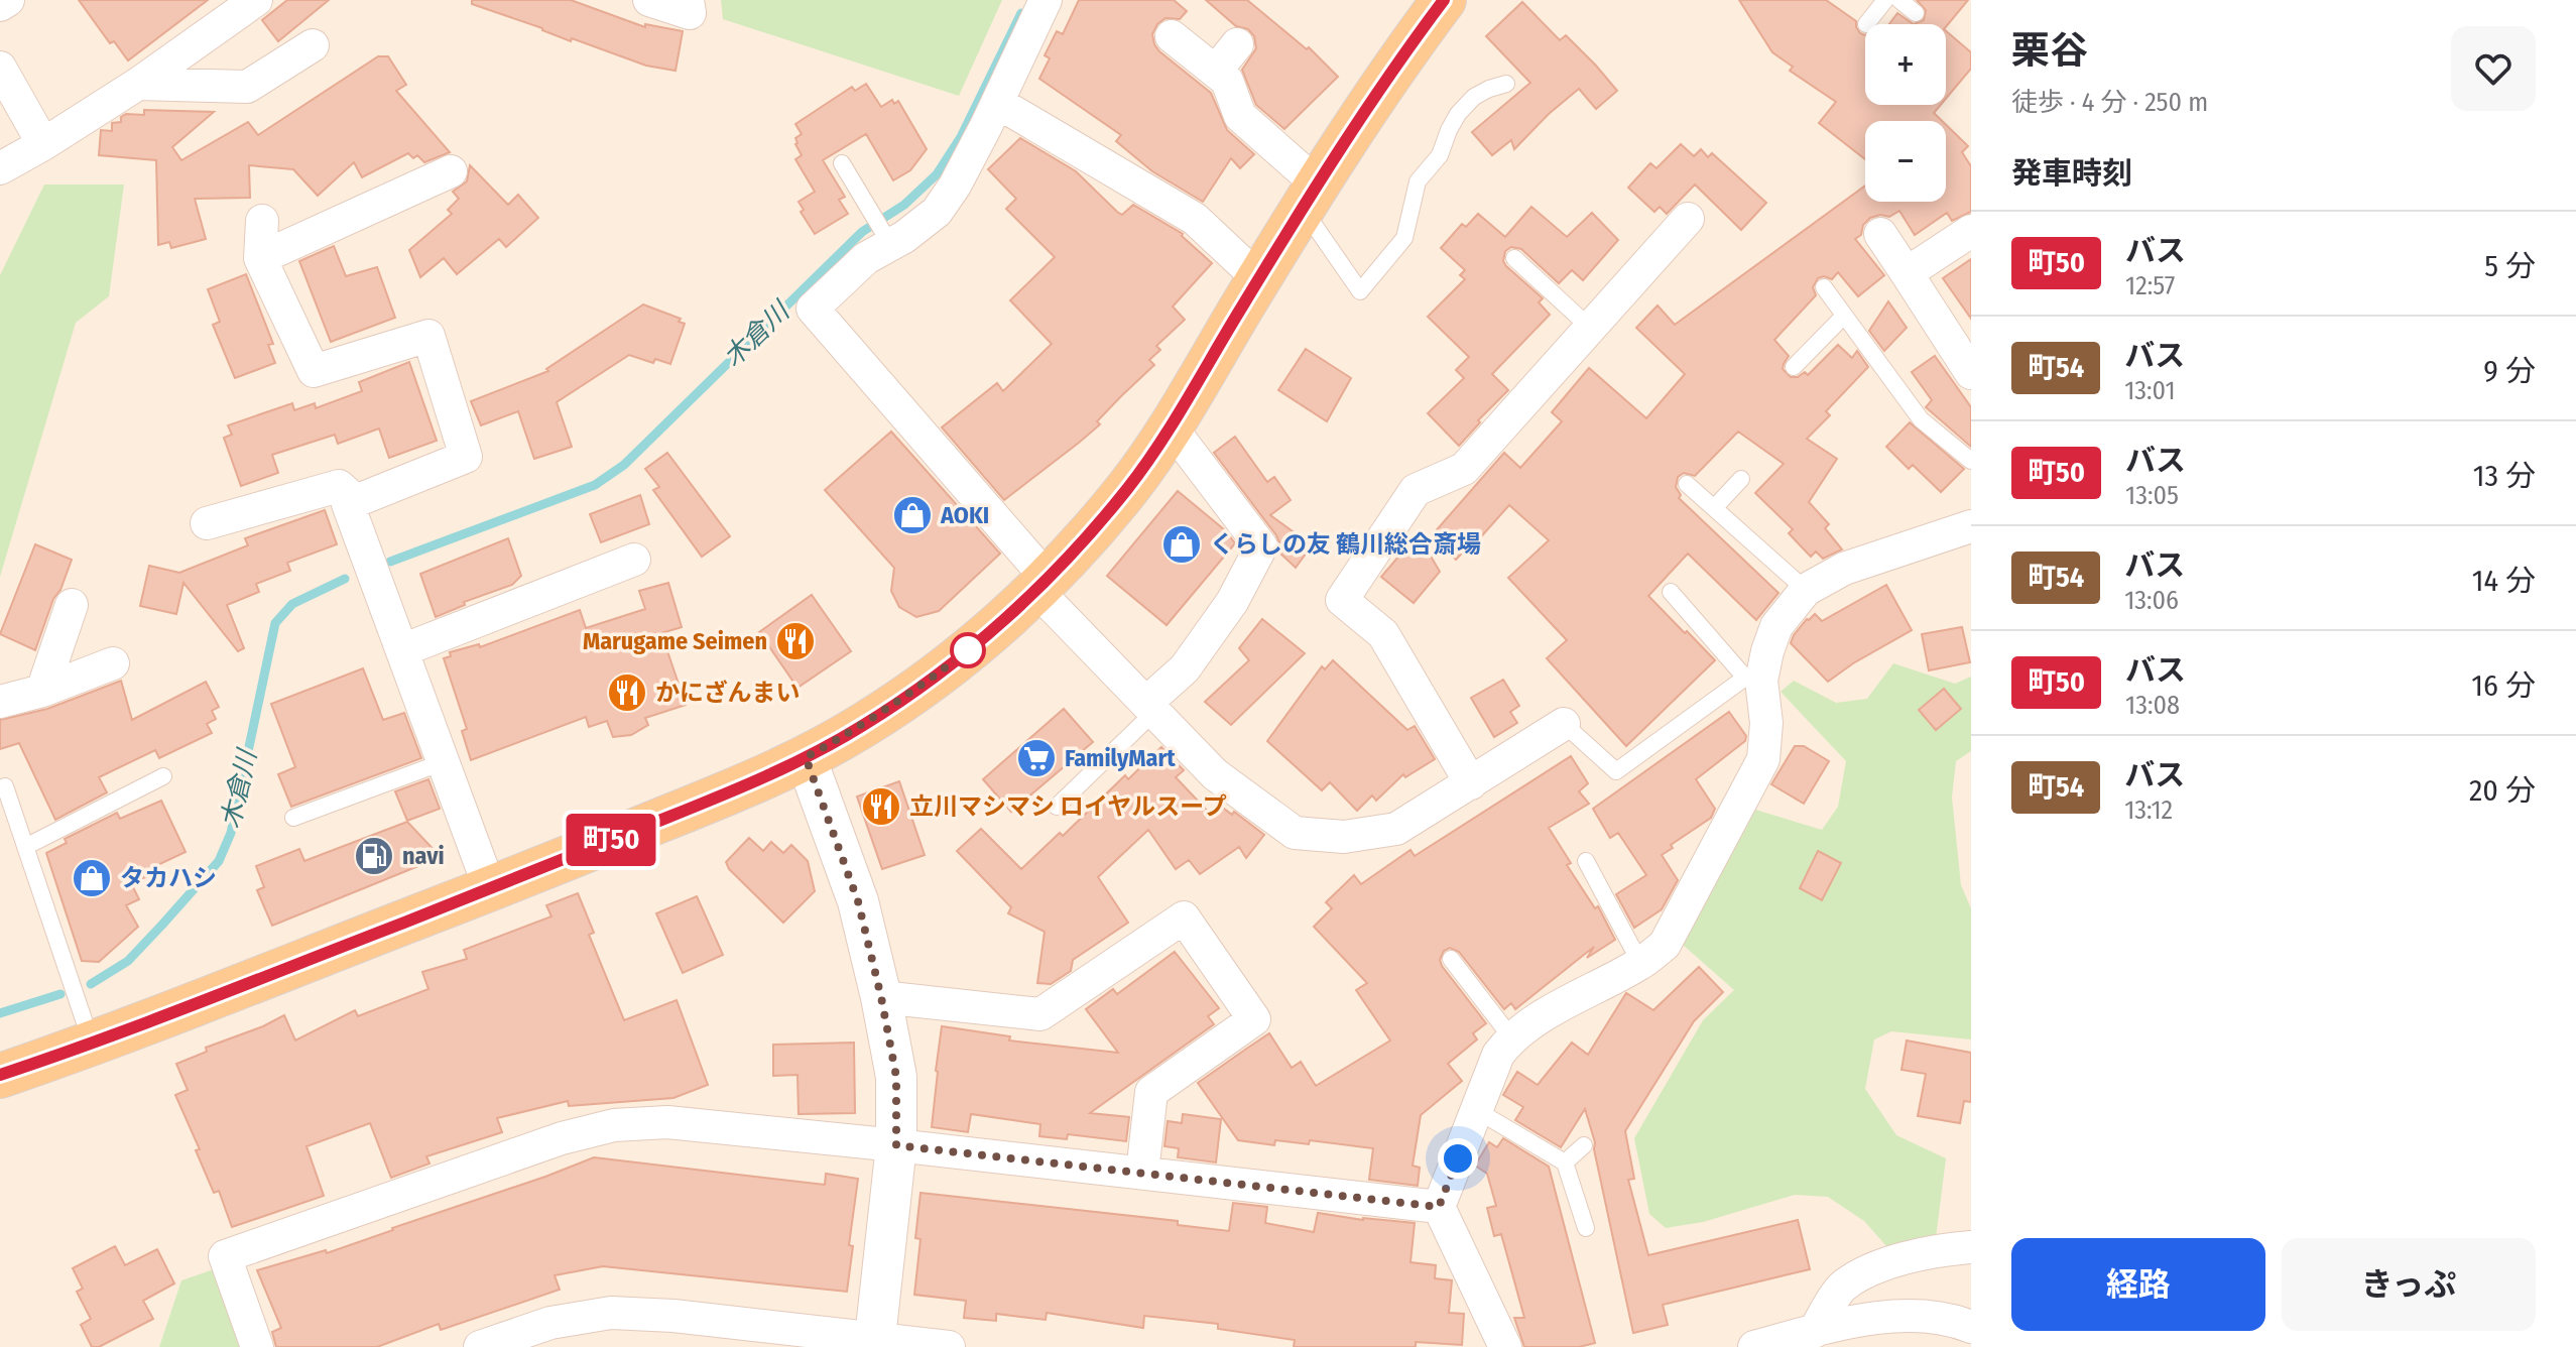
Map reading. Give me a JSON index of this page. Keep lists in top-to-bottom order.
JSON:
{
  "water": ["木倉川"],
  "places": {
    "shop": ["AOKI", "くらしの友 鶴川総合斎場", "タカハシ"],
    "restaurant": ["Marugame Seimen", "かにざんまい", "立川マシマシ ロイヤルスープ"],
    "supermarket": ["FamilyMart"],
    "fuel station": ["navi"]
  },
  "lines": ["bus line 町50"],
  "page": {
    "on_map": "町50",
    "heading": [
      ["栗谷", "徒歩 · 4 分 · 250 m"],
      "発車時刻"
    ],
    "map_buttons": ["+", "−"],
    "list": [
      {
        "mark": "町50",
        "name": "バス",
        "note": "12:57",
        "value": "5 分"
      },
      {
        "mark": "町54",
        "name": "バス",
        "note": "13:01",
        "value": "9 分"
      },
      {
        "mark": "町50",
        "name": "バス",
        "note": "13:05",
        "value": "13 分"
      },
      {
        "mark": "町54",
        "name": "バス",
        "note": "13:06",
        "value": "14 分"
      },
      {
        "mark": "町50",
        "name": "バス",
        "note": "13:08",
        "value": "16 分"
      },
      {
        "mark": "町54",
        "name": "バス",
        "note": "13:12",
        "value": "20 分"
      }
    ],
    "buttons": ["経路", "きっぷ"]
  }
}
